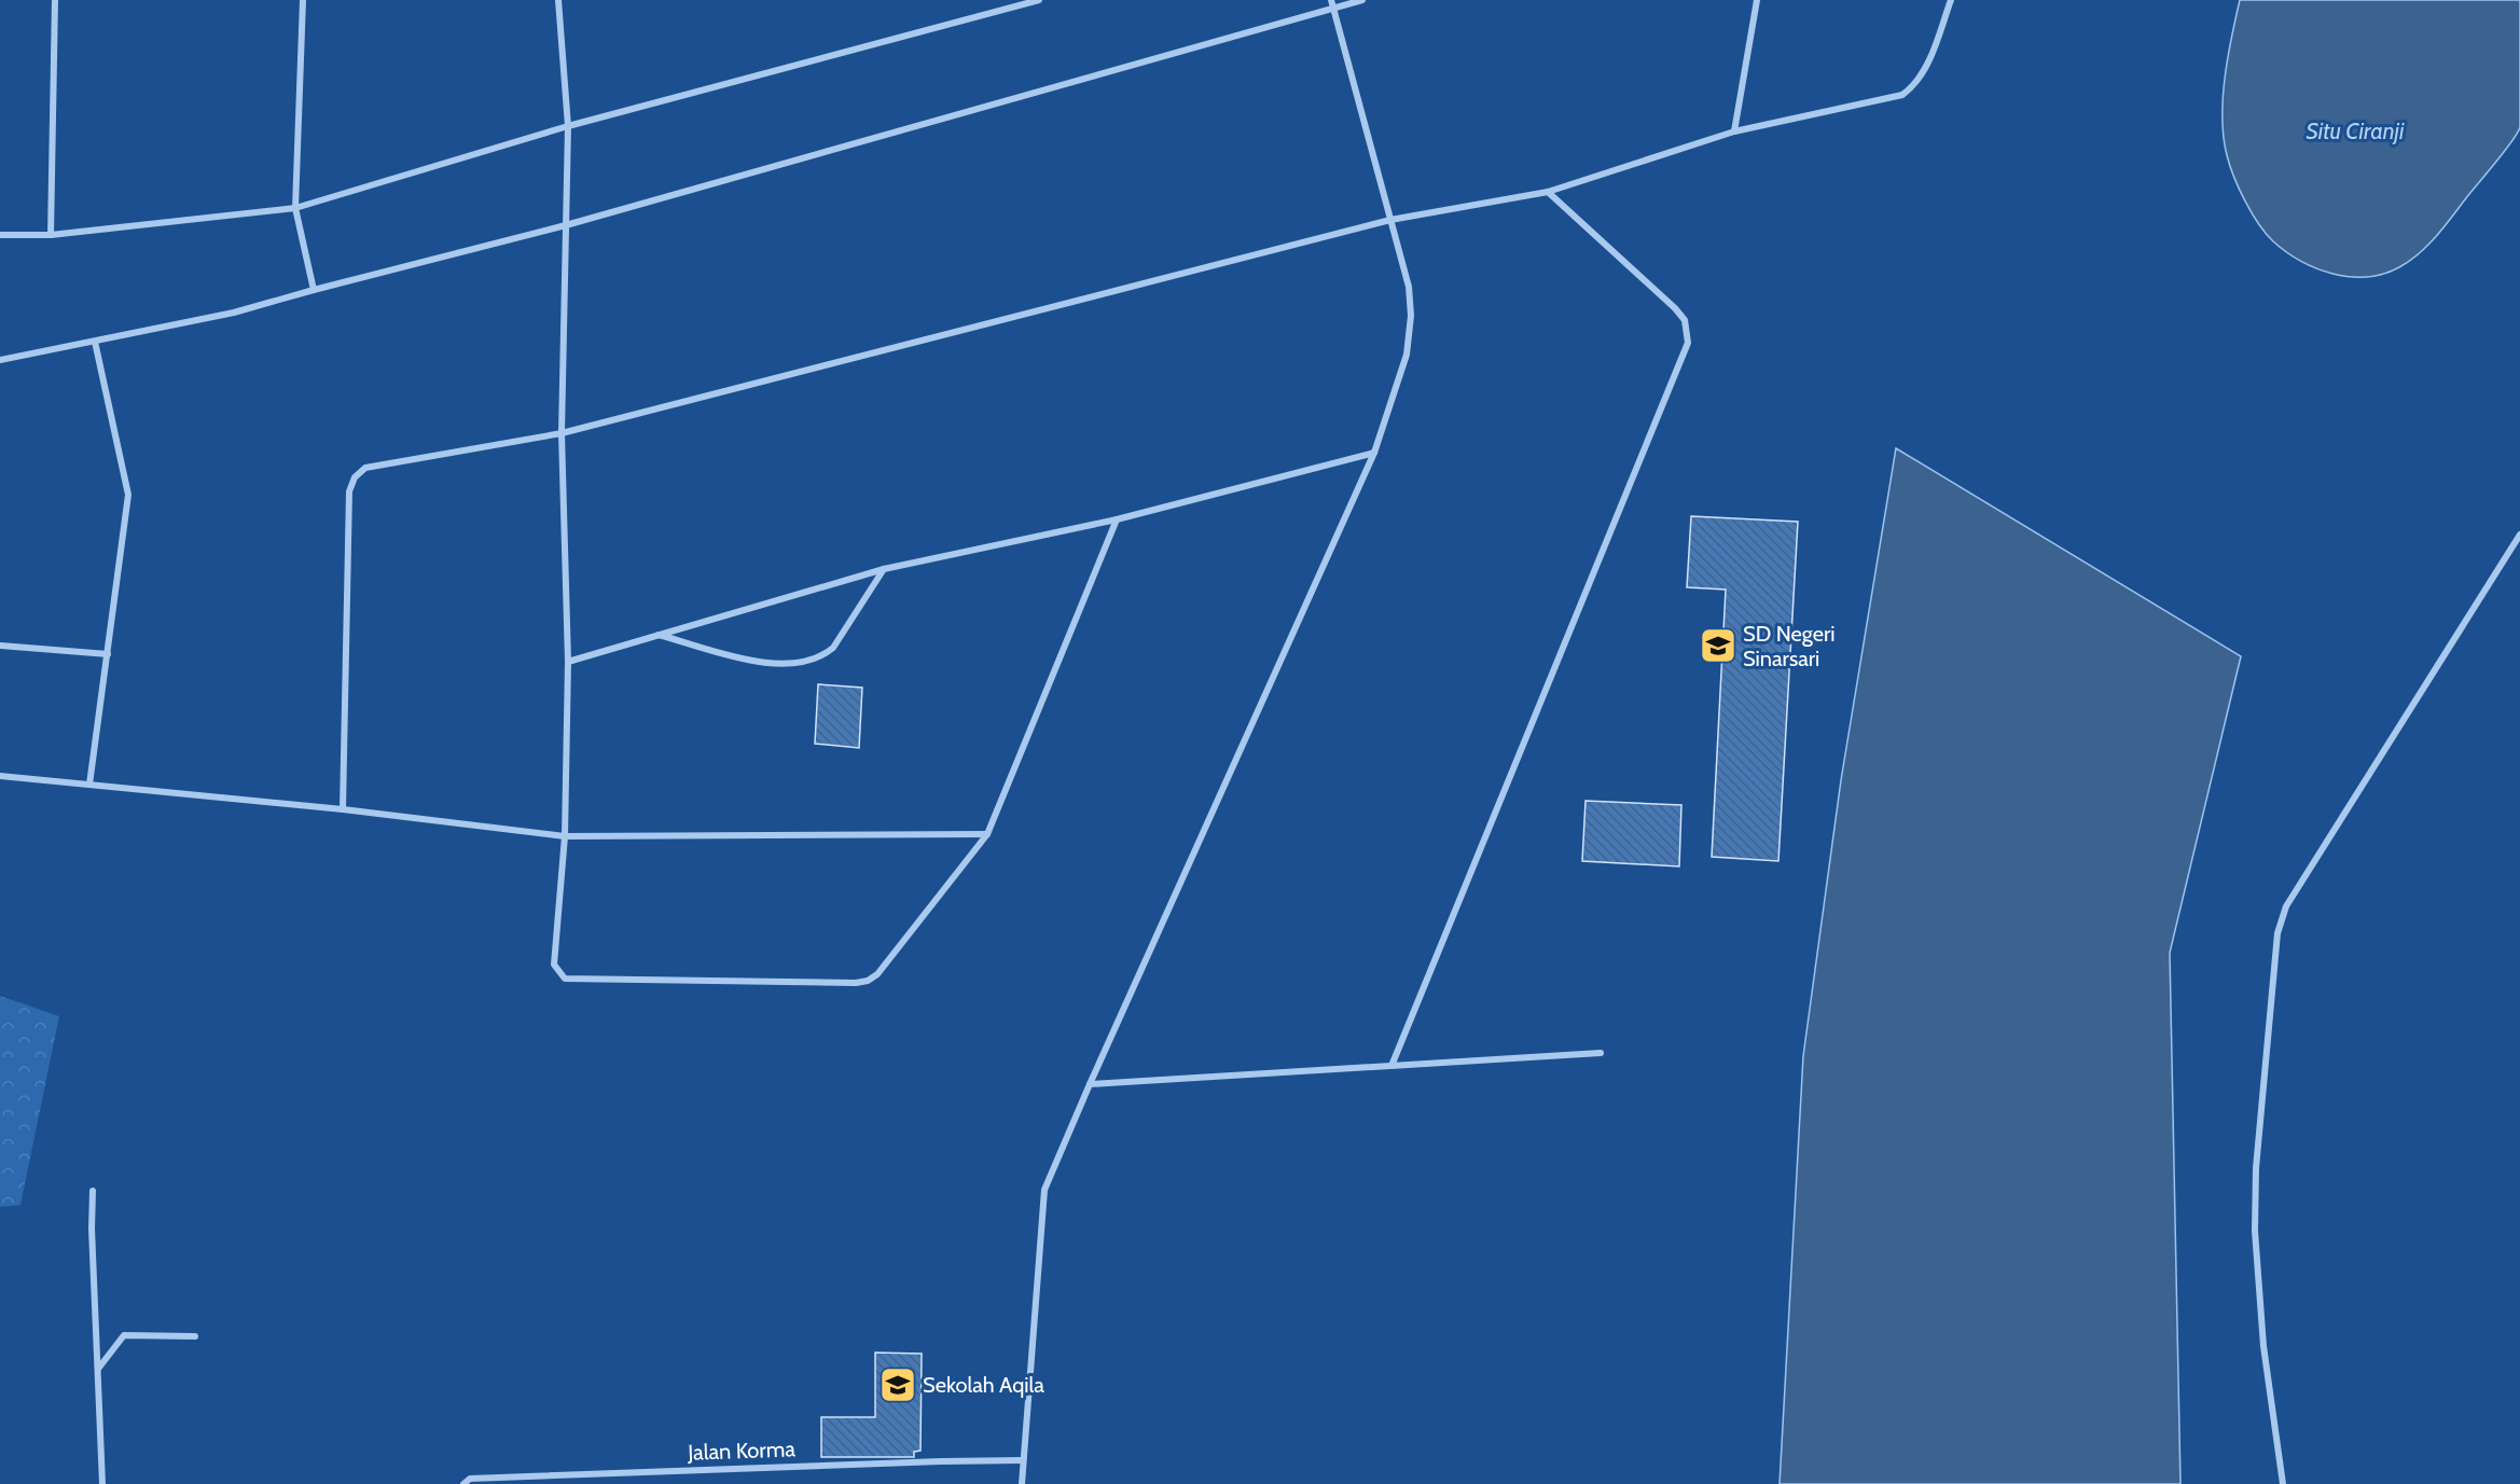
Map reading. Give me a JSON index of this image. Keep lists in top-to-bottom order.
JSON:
{
  "streets": {
    "street": ["Jalan Korma"]
  },
  "water": ["Situ Ciranji"],
  "places": {
    "school or university": ["SD Negeri Sinarsari", "Sekolah Aqila"]
  }
}
